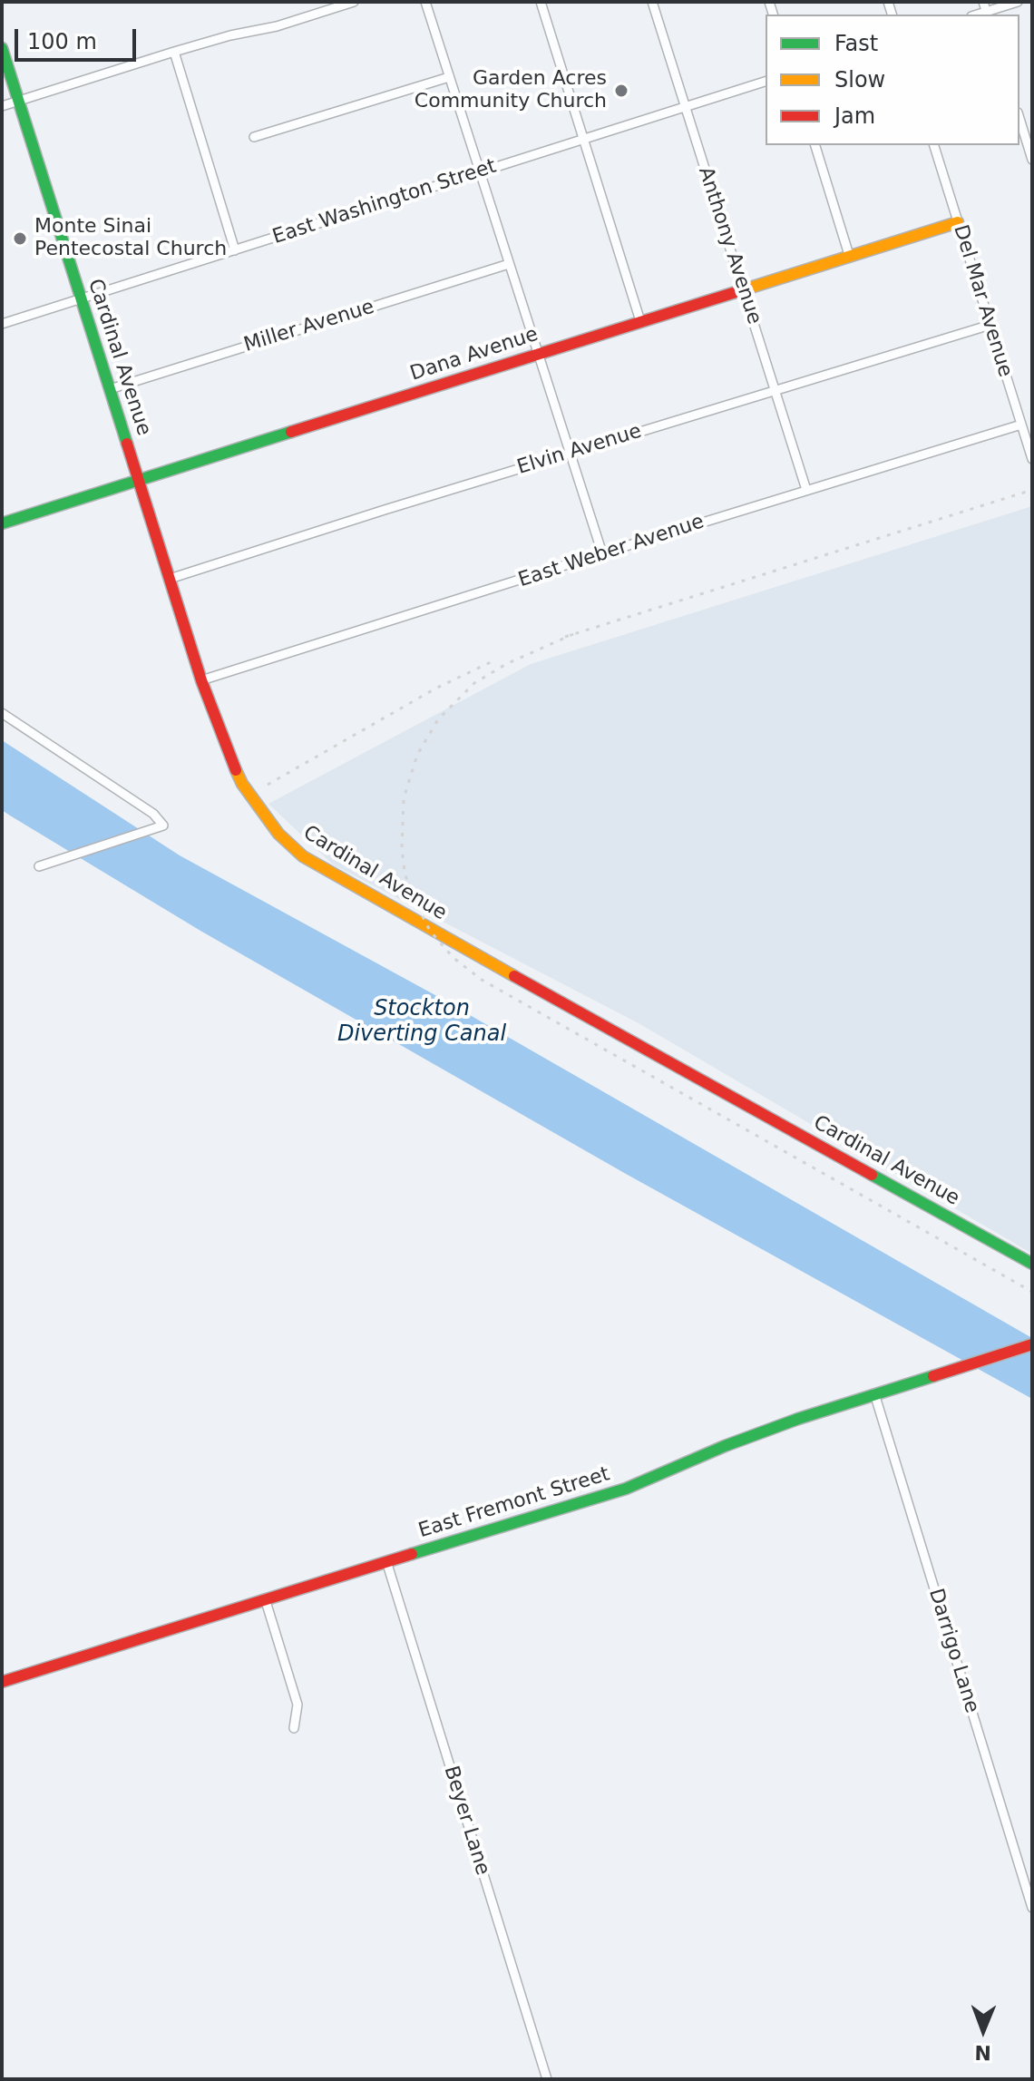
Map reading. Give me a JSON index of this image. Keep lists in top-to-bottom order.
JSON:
{
  "streets": {
    "street": [
      "East Washington Street",
      "Anthony Avenue",
      "Del Mar Avenue",
      "Miller Avenue",
      "Dana Avenue",
      "Cardinal Avenue",
      "Elvin Avenue",
      "East Weber Avenue",
      "East Fremont Street",
      "Darrigo Lane",
      "Beyer Lane"
    ]
  },
  "crossings": [
    ["East Washington Street", "Anthony Avenue"],
    ["East Washington Street", "Cardinal Avenue"],
    ["Anthony Avenue", "Dana Avenue"],
    ["Anthony Avenue", "Elvin Avenue"],
    ["Anthony Avenue", "East Weber Avenue"],
    ["Del Mar Avenue", "Dana Avenue"],
    ["Del Mar Avenue", "Elvin Avenue"],
    ["Del Mar Avenue", "East Weber Avenue"],
    ["Miller Avenue", "Cardinal Avenue"],
    ["Dana Avenue", "Cardinal Avenue"],
    ["Cardinal Avenue", "Elvin Avenue"],
    ["Cardinal Avenue", "East Weber Avenue"],
    ["East Fremont Street", "Darrigo Lane"],
    ["East Fremont Street", "Beyer Lane"]
  ],
  "water": ["Stockton Diverting Canal"],
  "places": ["Garden Acres Community Church", "Monte Sinai Pentecostal Church"],
  "legend": ["Fast", "Slow", "Jam"],
  "scale_bar": "100 m",
  "north": "bottom"
}
